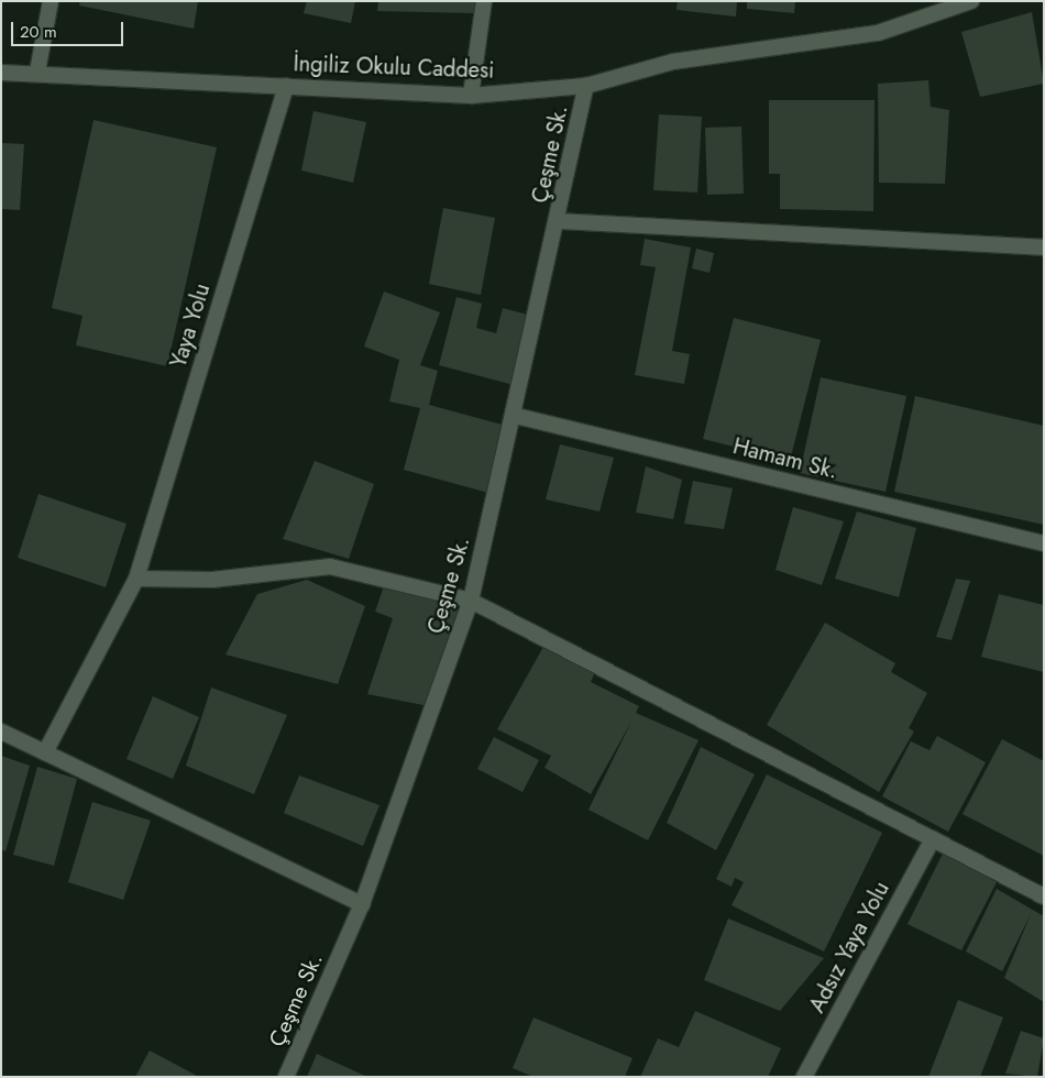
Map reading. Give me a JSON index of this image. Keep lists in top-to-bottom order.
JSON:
{
  "streets": {
    "street": [
      "İngiliz Okulu Caddesi",
      "Çeşme Sk.",
      "Yaya Yolu",
      "Hamam Sk.",
      "Adsız Yaya Yolu"
    ]
  },
  "crossings": [
    ["İngiliz Okulu Caddesi", "Çeşme Sk."],
    ["İngiliz Okulu Caddesi", "Yaya Yolu"],
    ["Çeşme Sk.", "Hamam Sk."]
  ],
  "scale_bar": "20 m"
}
